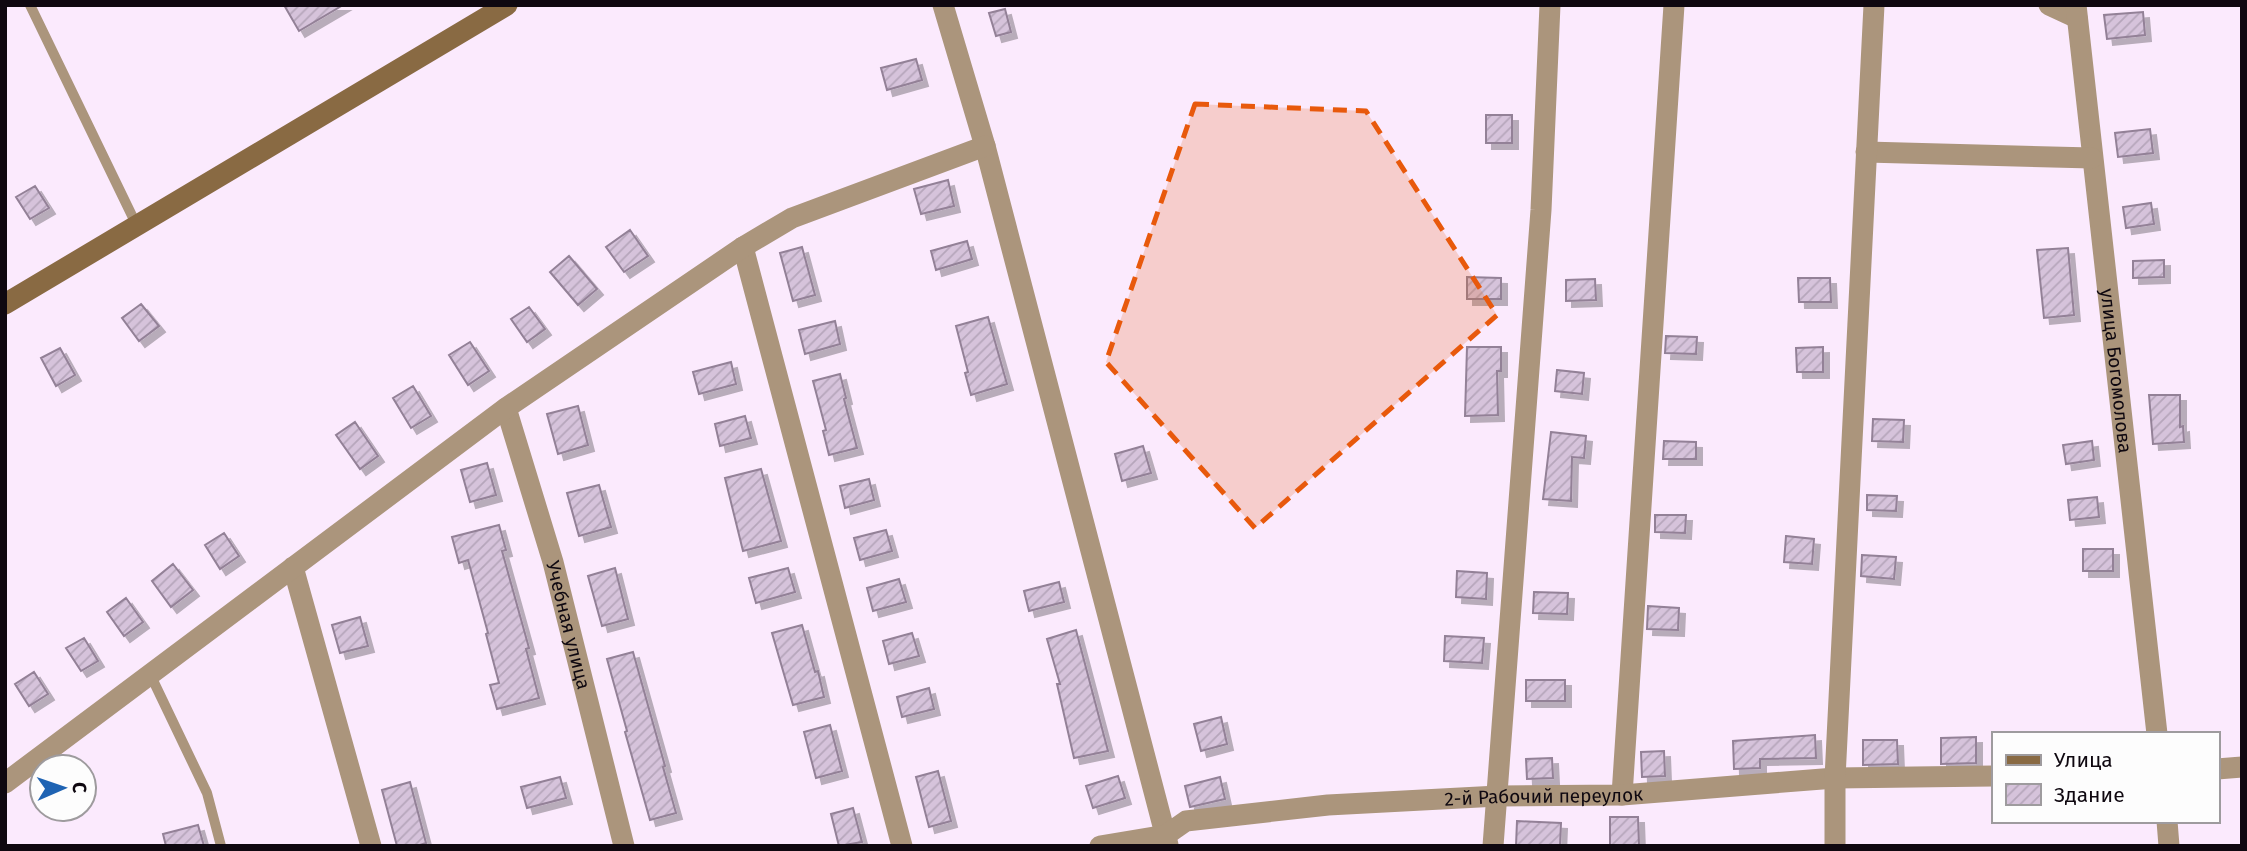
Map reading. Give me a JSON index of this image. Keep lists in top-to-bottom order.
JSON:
{
  "streets": {
    "street": ["улица Богомолова", "Учебная улица", "2-й Рабочий переулок"]
  },
  "legend": ["Улица", "Здание"],
  "north": "right"
}
